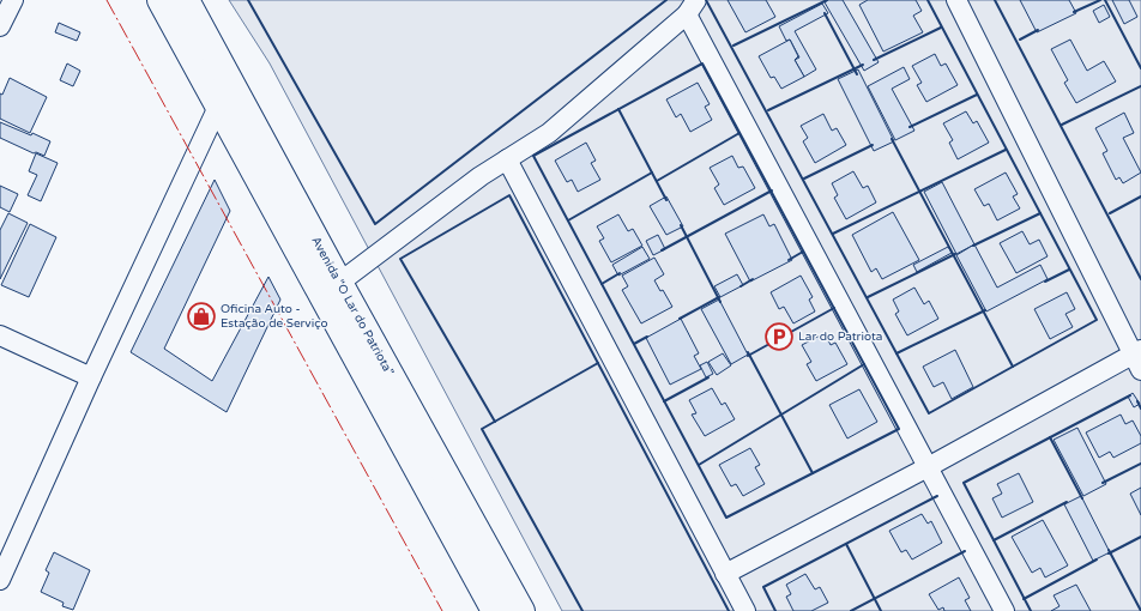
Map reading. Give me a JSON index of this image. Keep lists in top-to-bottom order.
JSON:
{
  "streets": {
    "main road": ["Avenida \"O Lar do Patriota\""]
  },
  "places": {
    "shop": ["Oficina Auto - Estação de Serviço"],
    "parking": ["Lar do Patriota"]
  }
}
